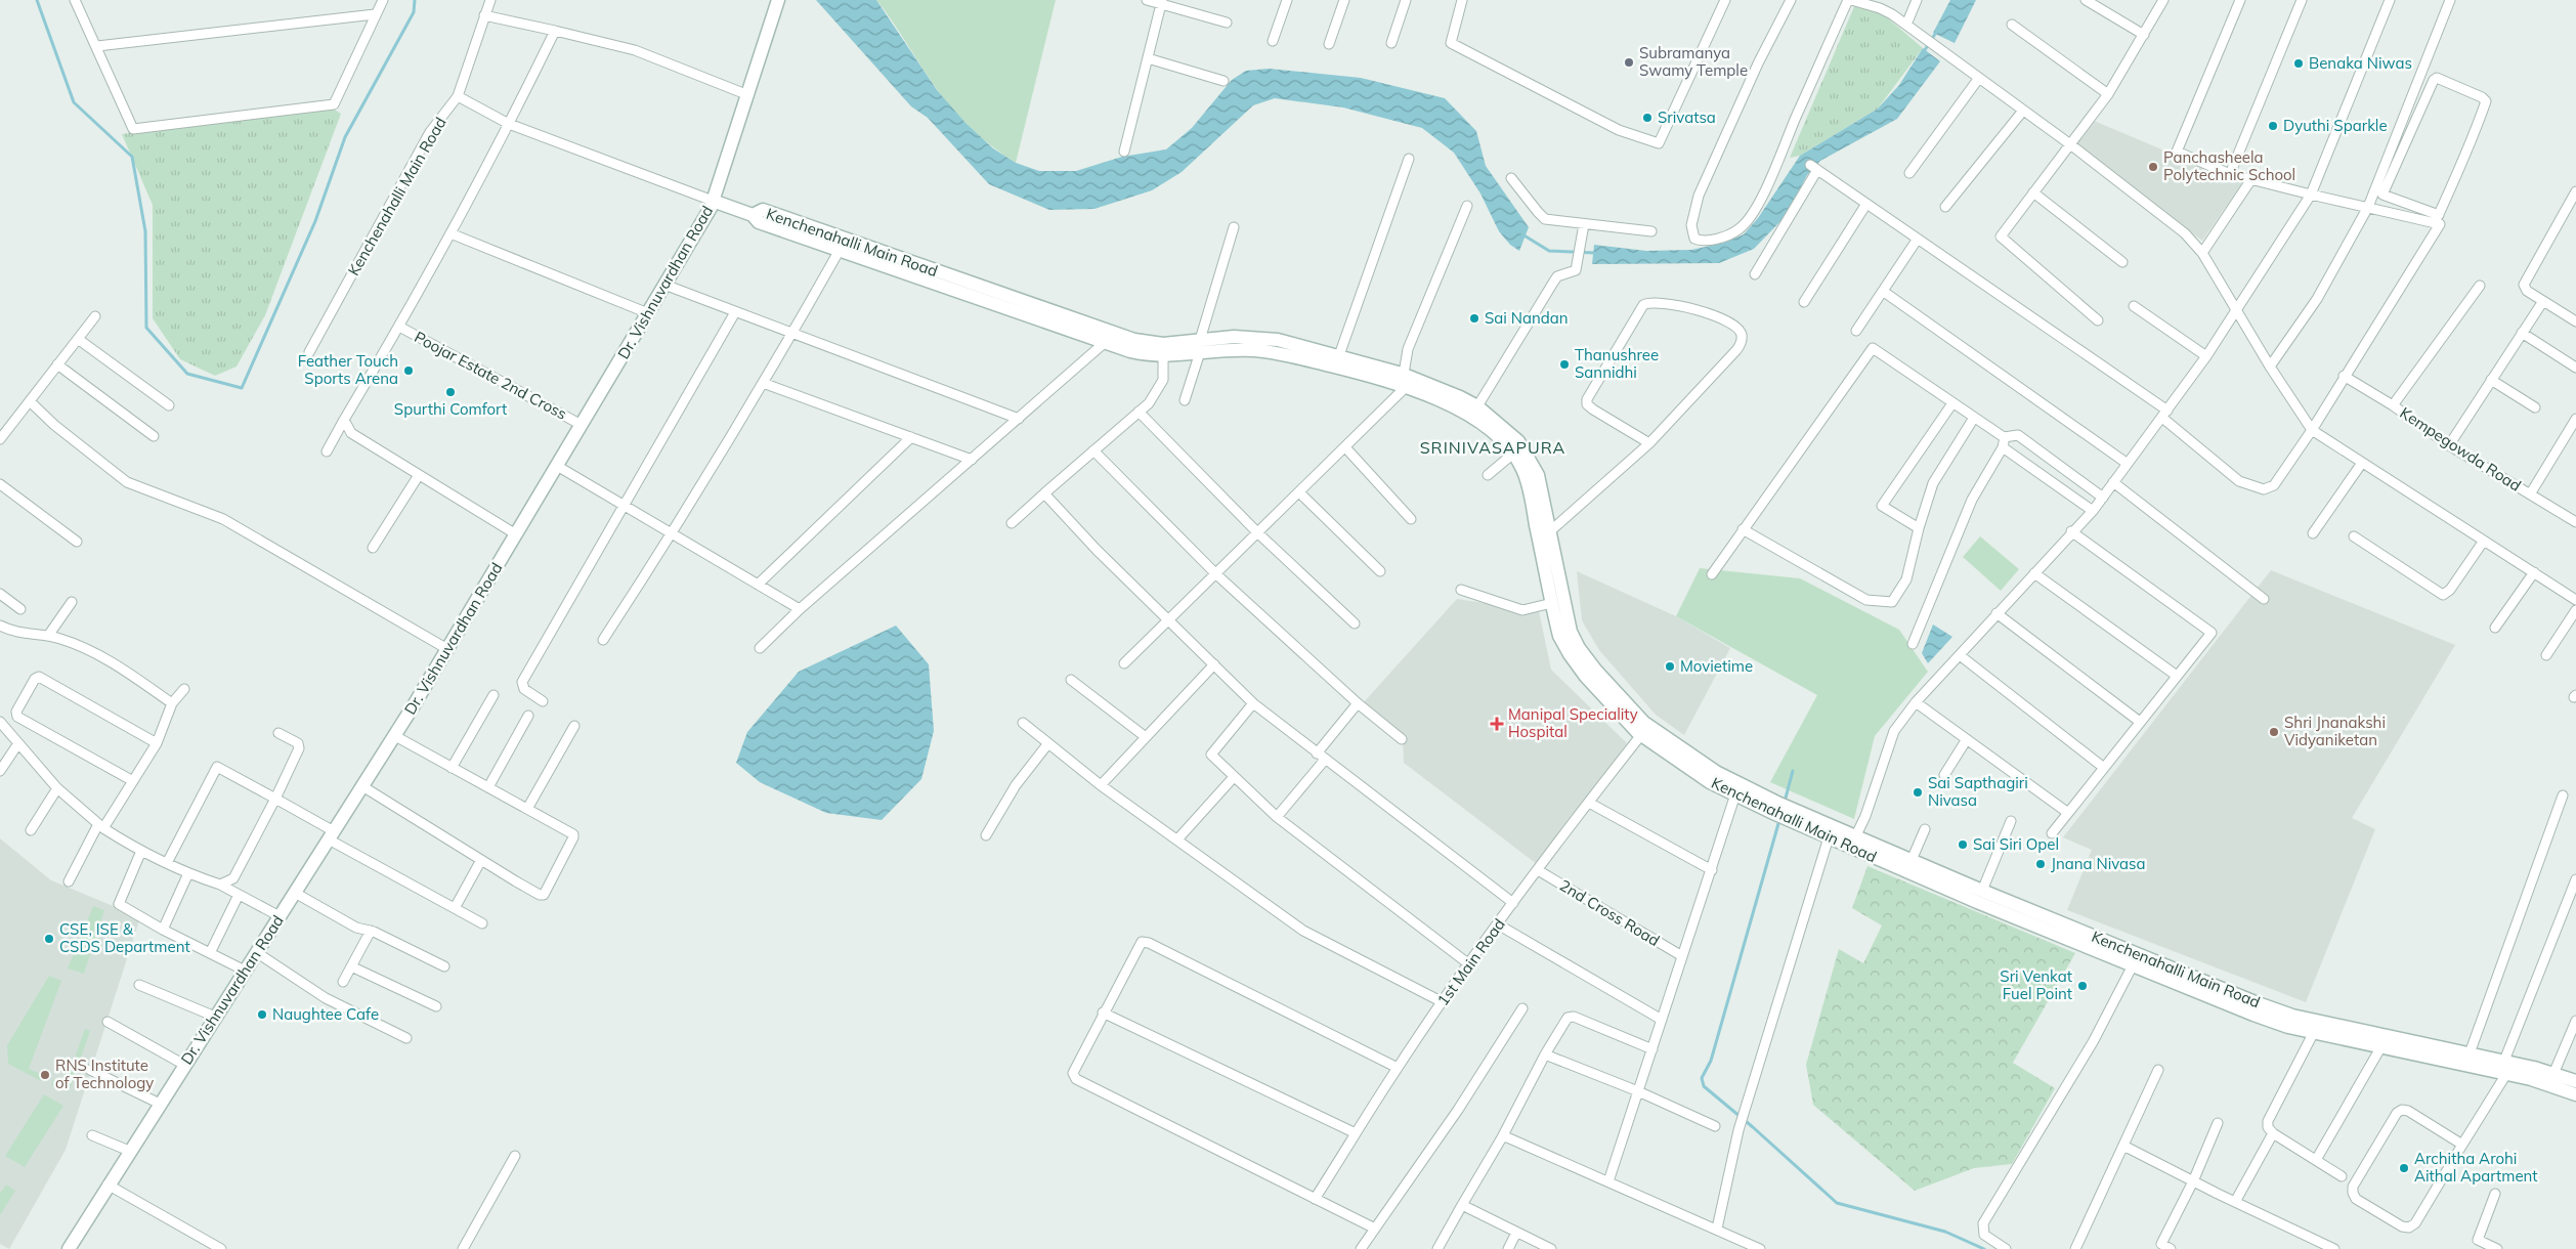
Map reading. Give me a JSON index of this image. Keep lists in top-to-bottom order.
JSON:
{
  "streets": {
    "main road": ["Kenchenahalli Main Road", "Dr. Vishnuvardhan Road"],
    "street": [
      "Poojar Estate 2nd Cross",
      "Kempegowda Road",
      "2nd Cross Road",
      "1st Main Road"
    ]
  },
  "crossings": [
    ["Kenchenahalli Main Road", "1st Main Road"],
    ["Dr. Vishnuvardhan Road", "Poojar Estate 2nd Cross"],
    ["2nd Cross Road", "1st Main Road"]
  ],
  "districts": ["SRINIVASAPURA"],
  "places": {
    "other": [
      "Subramanya Swamy Temple",
      "Benaka Niwas",
      "Srivatsa",
      "Dyuthi Sparkle",
      "Panchasheela Polytechnic School",
      "Sai Nandan",
      "Thanushree Sannidhi",
      "Feather Touch Sports Arena",
      "Spurthi Comfort",
      "Movietime",
      "Shri Jnanakshi Vidyaniketan",
      "Sai Sapthagiri Nivasa",
      "Sai Siri Opel",
      "Jnana Nivasa",
      "CSE, ISE & CSDS Department",
      "Sri Venkat Fuel Point",
      "Naughtee Cafe",
      "RNS Institute of Technology",
      "Architha Arohi Aithal Apartment"
    ],
    "health": ["Manipal Speciality Hospital"]
  }
}
